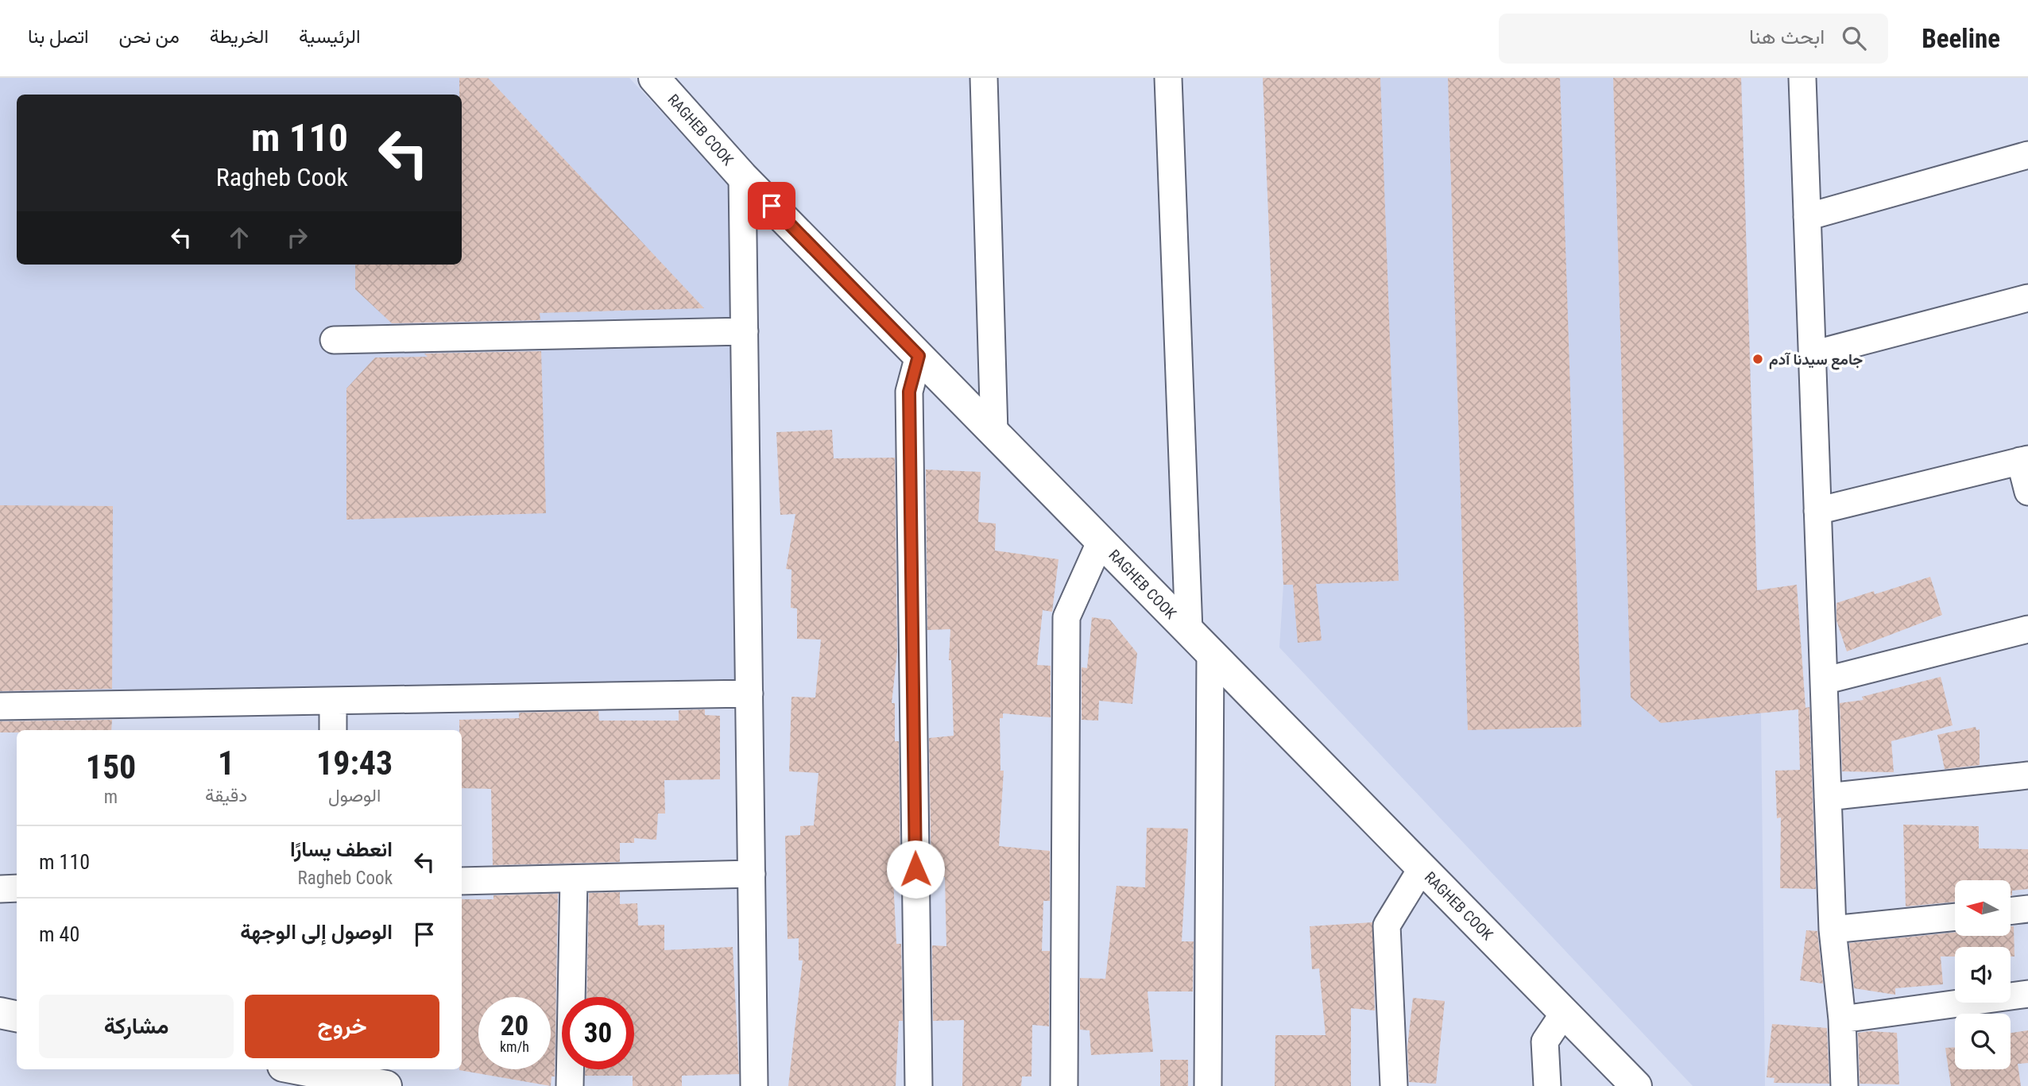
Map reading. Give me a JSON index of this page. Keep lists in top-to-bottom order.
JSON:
{
  "streets": {
    "main road": ["RAGHEB COOK"]
  },
  "places": ["جامع سيدنا آدم"],
  "north": "left",
  "page": {
    "header": "Beeline",
    "search": "ابحث هنا",
    "nav": [
      "الرئيسية",
      "الخريطة",
      "من نحن",
      "اتصل بنا"
    ],
    "turn": ["110 m", "Ragheb Cook"],
    "eta": [
      "19:43",
      "الوصول",
      "1",
      "دقيقة",
      "150",
      "m"
    ],
    "list": [
      {
        "name": "انعطف يسارًا",
        "note": "Ragheb Cook",
        "value": "110 m"
      },
      {
        "name": "الوصول إلى الوجهة",
        "value": "40 m"
      }
    ],
    "buttons": ["خروج", "مشاركة"],
    "speed": "20 km/h",
    "limit": "30"
  }
}
